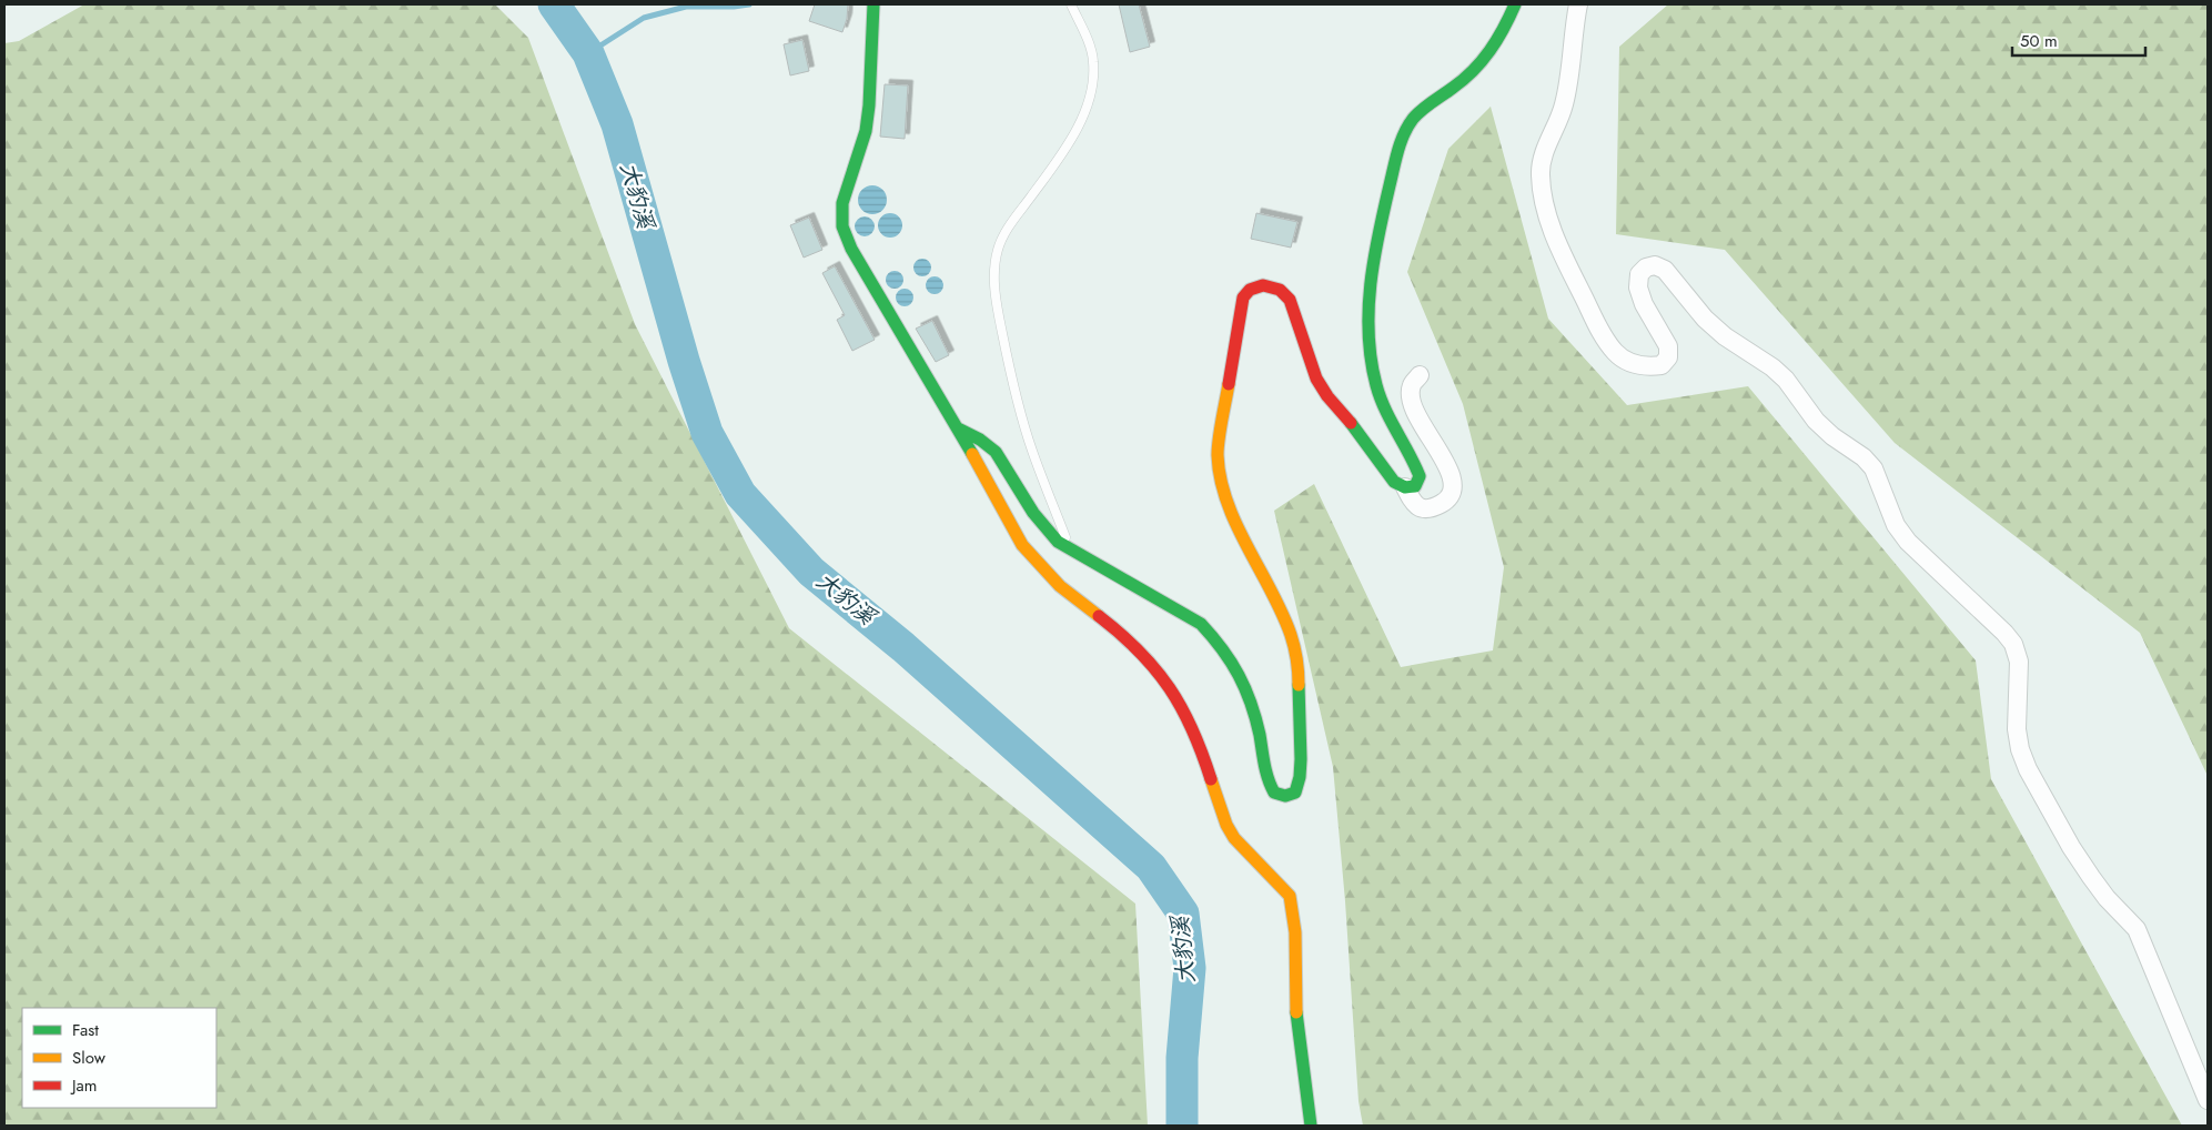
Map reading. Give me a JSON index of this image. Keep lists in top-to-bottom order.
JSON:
{
  "water": ["大豹溪"],
  "legend": ["Fast", "Slow", "Jam"],
  "scale_bar": "50 m"
}
